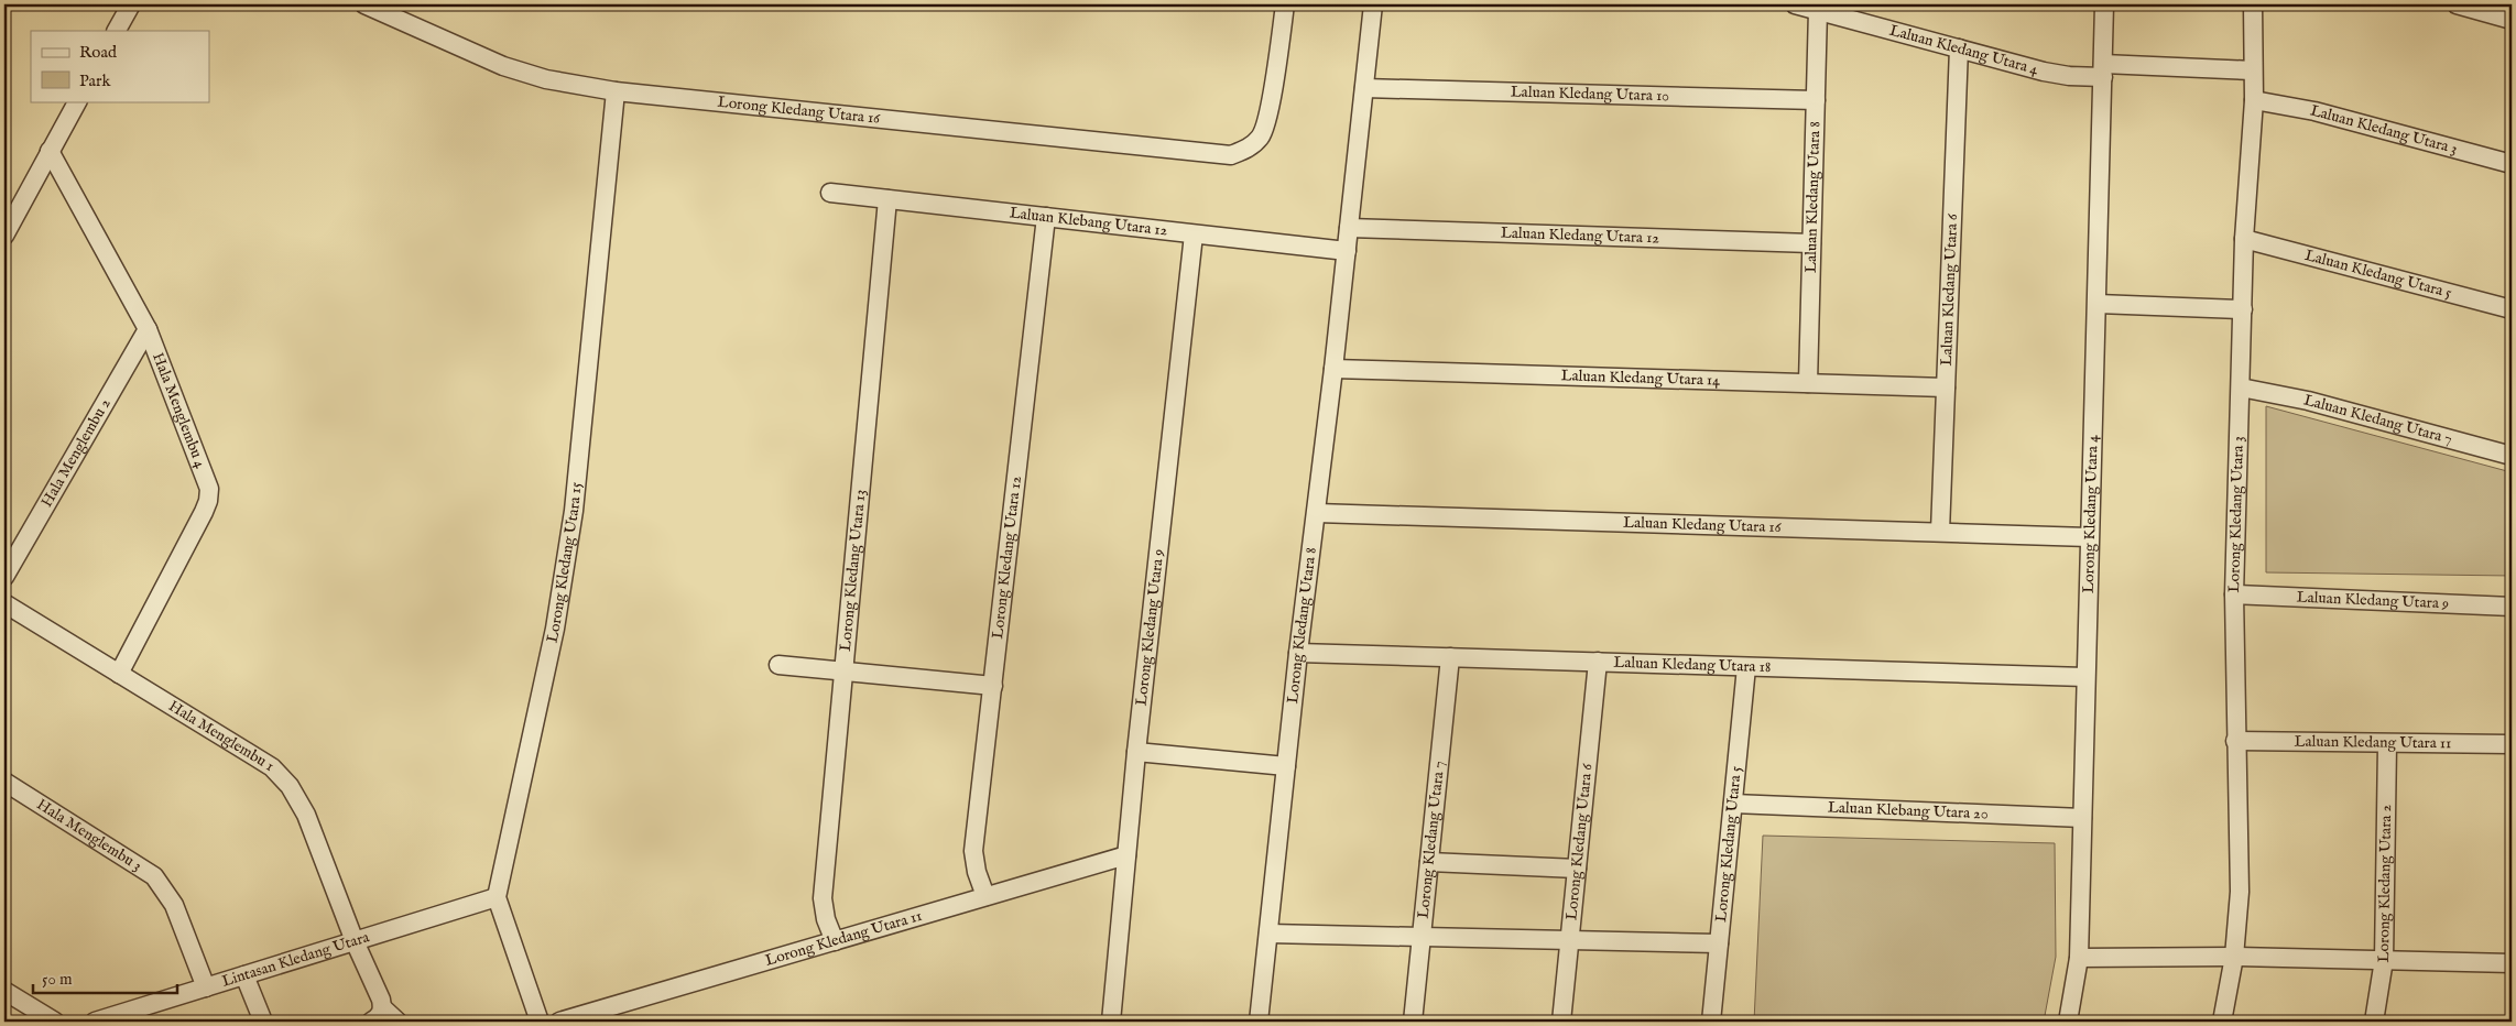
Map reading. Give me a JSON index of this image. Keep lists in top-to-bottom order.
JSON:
{
  "streets": {
    "street": [
      "Laluan Kledang Utara 4",
      "Laluan Kledang Utara 10",
      "Lorong Kledang Utara 16",
      "Laluan Kledang Utara 3",
      "Laluan Kledang Utara 8",
      "Laluan Klebang Utara 12",
      "Laluan Kledang Utara 12",
      "Laluan Kledang Utara 5",
      "Laluan Kledang Utara 6",
      "Laluan Kledang Utara 14",
      "Hala Menglembu 4",
      "Laluan Kledang Utara 7",
      "Hala Menglembu 2",
      "Lorong Kledang Utara 4",
      "Lorong Kledang Utara 3",
      "Laluan Kledang Utara 16",
      "Lorong Kledang Utara 12",
      "Lorong Kledang Utara 15",
      "Lorong Kledang Utara 13",
      "Laluan Kledang Utara 9",
      "Lorong Kledang Utara 8",
      "Lorong Kledang Utara 9",
      "Laluan Kledang Utara 18",
      "Hala Menglembu 1",
      "Laluan Kledang Utara 11",
      "Laluan Klebang Utara 20",
      "Hala Menglembu 3",
      "Lorong Kledang Utara 7",
      "Lorong Kledang Utara 6",
      "Lorong Kledang Utara 5",
      "Lorong Kledang Utara 2",
      "Lorong Kledang Utara 11",
      "Lintasan Kledang Utara"
    ]
  },
  "crossings": [
    ["Laluan Kledang Utara 4", "Laluan Kledang Utara 8"],
    ["Laluan Kledang Utara 4", "Laluan Kledang Utara 6"],
    ["Laluan Kledang Utara 4", "Lorong Kledang Utara 4"],
    ["Laluan Kledang Utara 4", "Lorong Kledang Utara 3"],
    ["Laluan Kledang Utara 10", "Laluan Kledang Utara 8"],
    ["Laluan Kledang Utara 10", "Lorong Kledang Utara 8"],
    ["Lorong Kledang Utara 16", "Lorong Kledang Utara 15"],
    ["Laluan Kledang Utara 3", "Lorong Kledang Utara 3"],
    ["Laluan Kledang Utara 8", "Laluan Kledang Utara 12"],
    ["Laluan Kledang Utara 8", "Laluan Kledang Utara 14"],
    ["Laluan Klebang Utara 12", "Lorong Kledang Utara 12"],
    ["Laluan Klebang Utara 12", "Lorong Kledang Utara 13"],
    ["Laluan Klebang Utara 12", "Lorong Kledang Utara 8"],
    ["Laluan Klebang Utara 12", "Lorong Kledang Utara 9"],
    ["Laluan Kledang Utara 12", "Lorong Kledang Utara 8"],
    ["Laluan Kledang Utara 5", "Lorong Kledang Utara 3"],
    ["Laluan Kledang Utara 6", "Laluan Kledang Utara 14"],
    ["Laluan Kledang Utara 6", "Laluan Kledang Utara 16"],
    ["Laluan Kledang Utara 14", "Lorong Kledang Utara 8"],
    ["Hala Menglembu 4", "Hala Menglembu 2"],
    ["Hala Menglembu 4", "Hala Menglembu 1"],
    ["Laluan Kledang Utara 7", "Lorong Kledang Utara 3"],
    ["Lorong Kledang Utara 4", "Laluan Kledang Utara 16"],
    ["Lorong Kledang Utara 4", "Laluan Kledang Utara 18"],
    ["Lorong Kledang Utara 4", "Laluan Klebang Utara 20"],
    ["Lorong Kledang Utara 3", "Laluan Kledang Utara 9"],
    ["Lorong Kledang Utara 3", "Laluan Kledang Utara 11"],
    ["Laluan Kledang Utara 16", "Lorong Kledang Utara 8"],
    ["Lorong Kledang Utara 12", "Lorong Kledang Utara 11"],
    ["Lorong Kledang Utara 15", "Lintasan Kledang Utara"],
    ["Lorong Kledang Utara 13", "Lorong Kledang Utara 11"],
    ["Lorong Kledang Utara 8", "Laluan Kledang Utara 18"],
    ["Lorong Kledang Utara 9", "Lorong Kledang Utara 11"],
    ["Laluan Kledang Utara 18", "Lorong Kledang Utara 7"],
    ["Laluan Kledang Utara 18", "Lorong Kledang Utara 6"],
    ["Laluan Kledang Utara 18", "Lorong Kledang Utara 5"],
    ["Hala Menglembu 1", "Lintasan Kledang Utara"],
    ["Laluan Kledang Utara 11", "Lorong Kledang Utara 2"],
    ["Laluan Klebang Utara 20", "Lorong Kledang Utara 5"],
    ["Hala Menglembu 3", "Lintasan Kledang Utara"]
  ],
  "legend": ["Road", "Park"],
  "scale_bar": "50 m"
}
